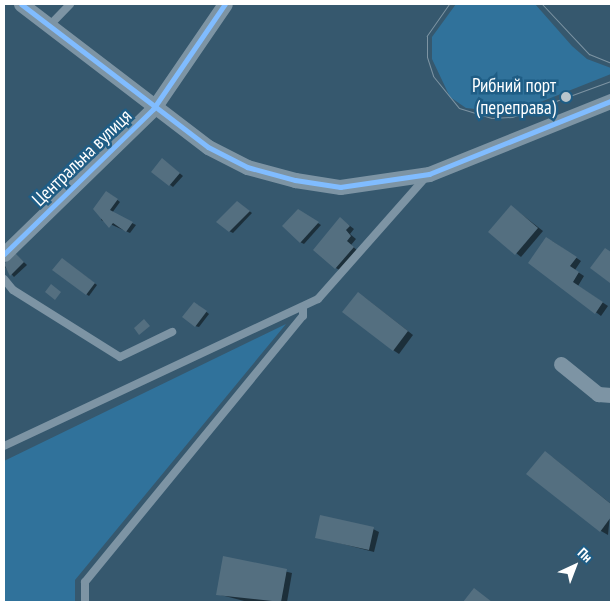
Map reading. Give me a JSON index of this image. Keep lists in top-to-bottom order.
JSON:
{
  "streets": {
    "street": ["Центральна вулиця"]
  },
  "places": ["Рибний порт (переправа)"],
  "north": "top right"
}
